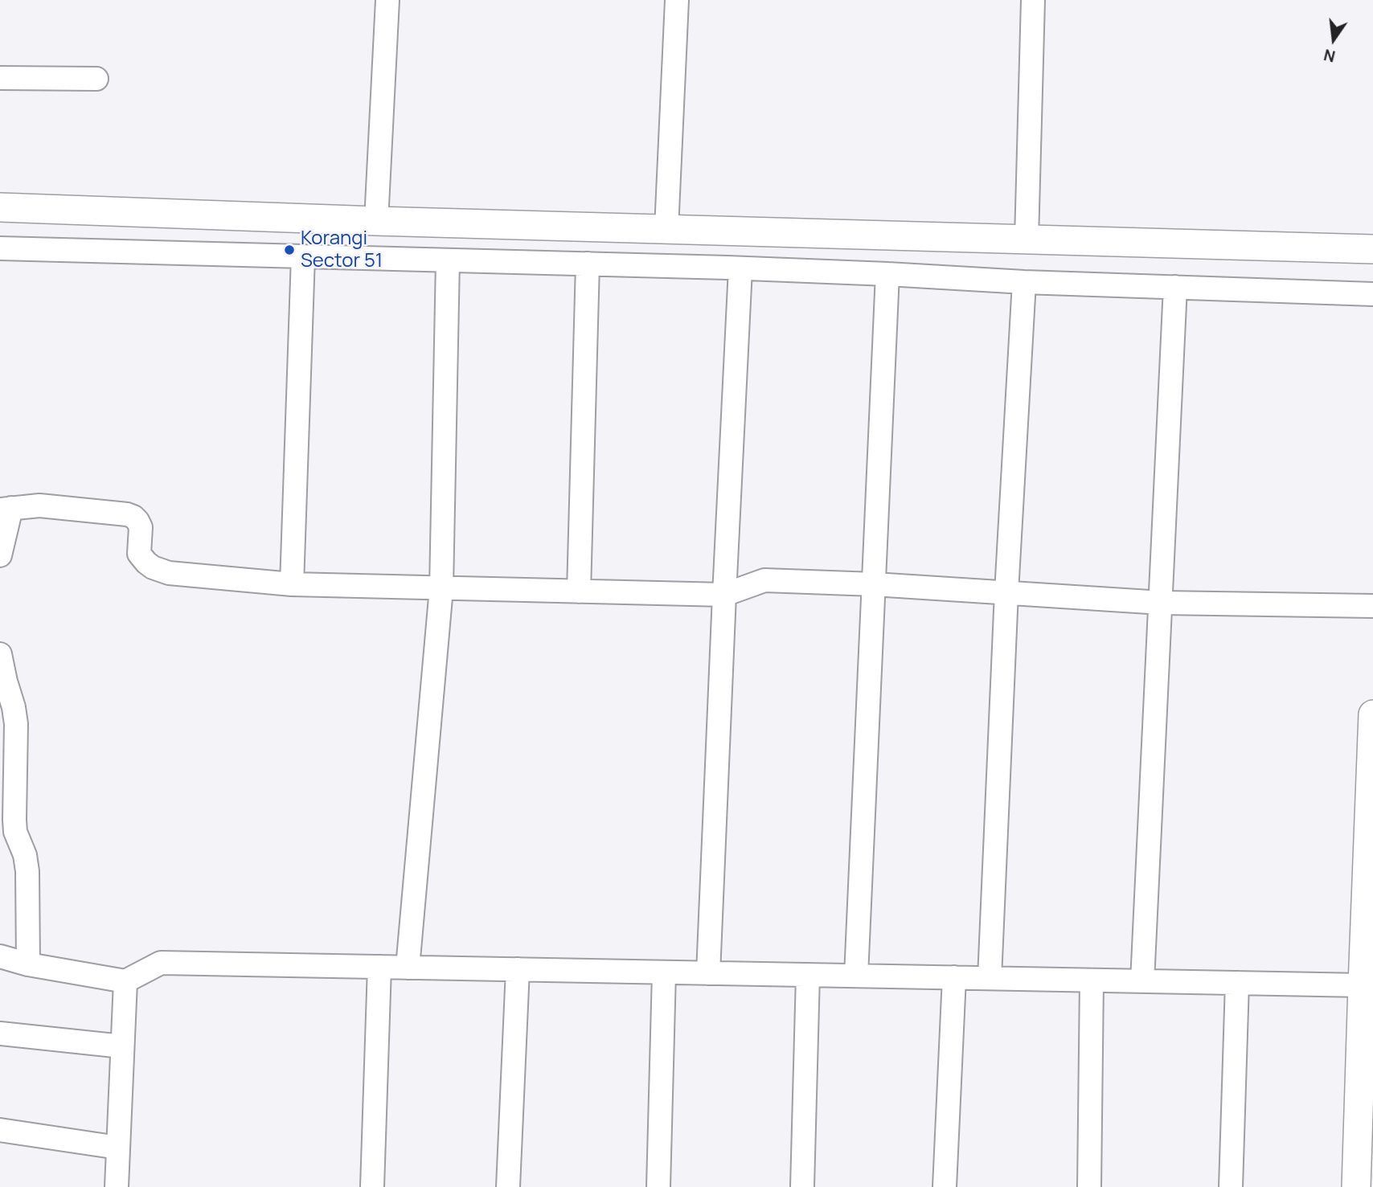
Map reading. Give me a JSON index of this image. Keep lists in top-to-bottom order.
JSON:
{
  "places": ["Korangi Sector 51"],
  "north": "bottom"
}
